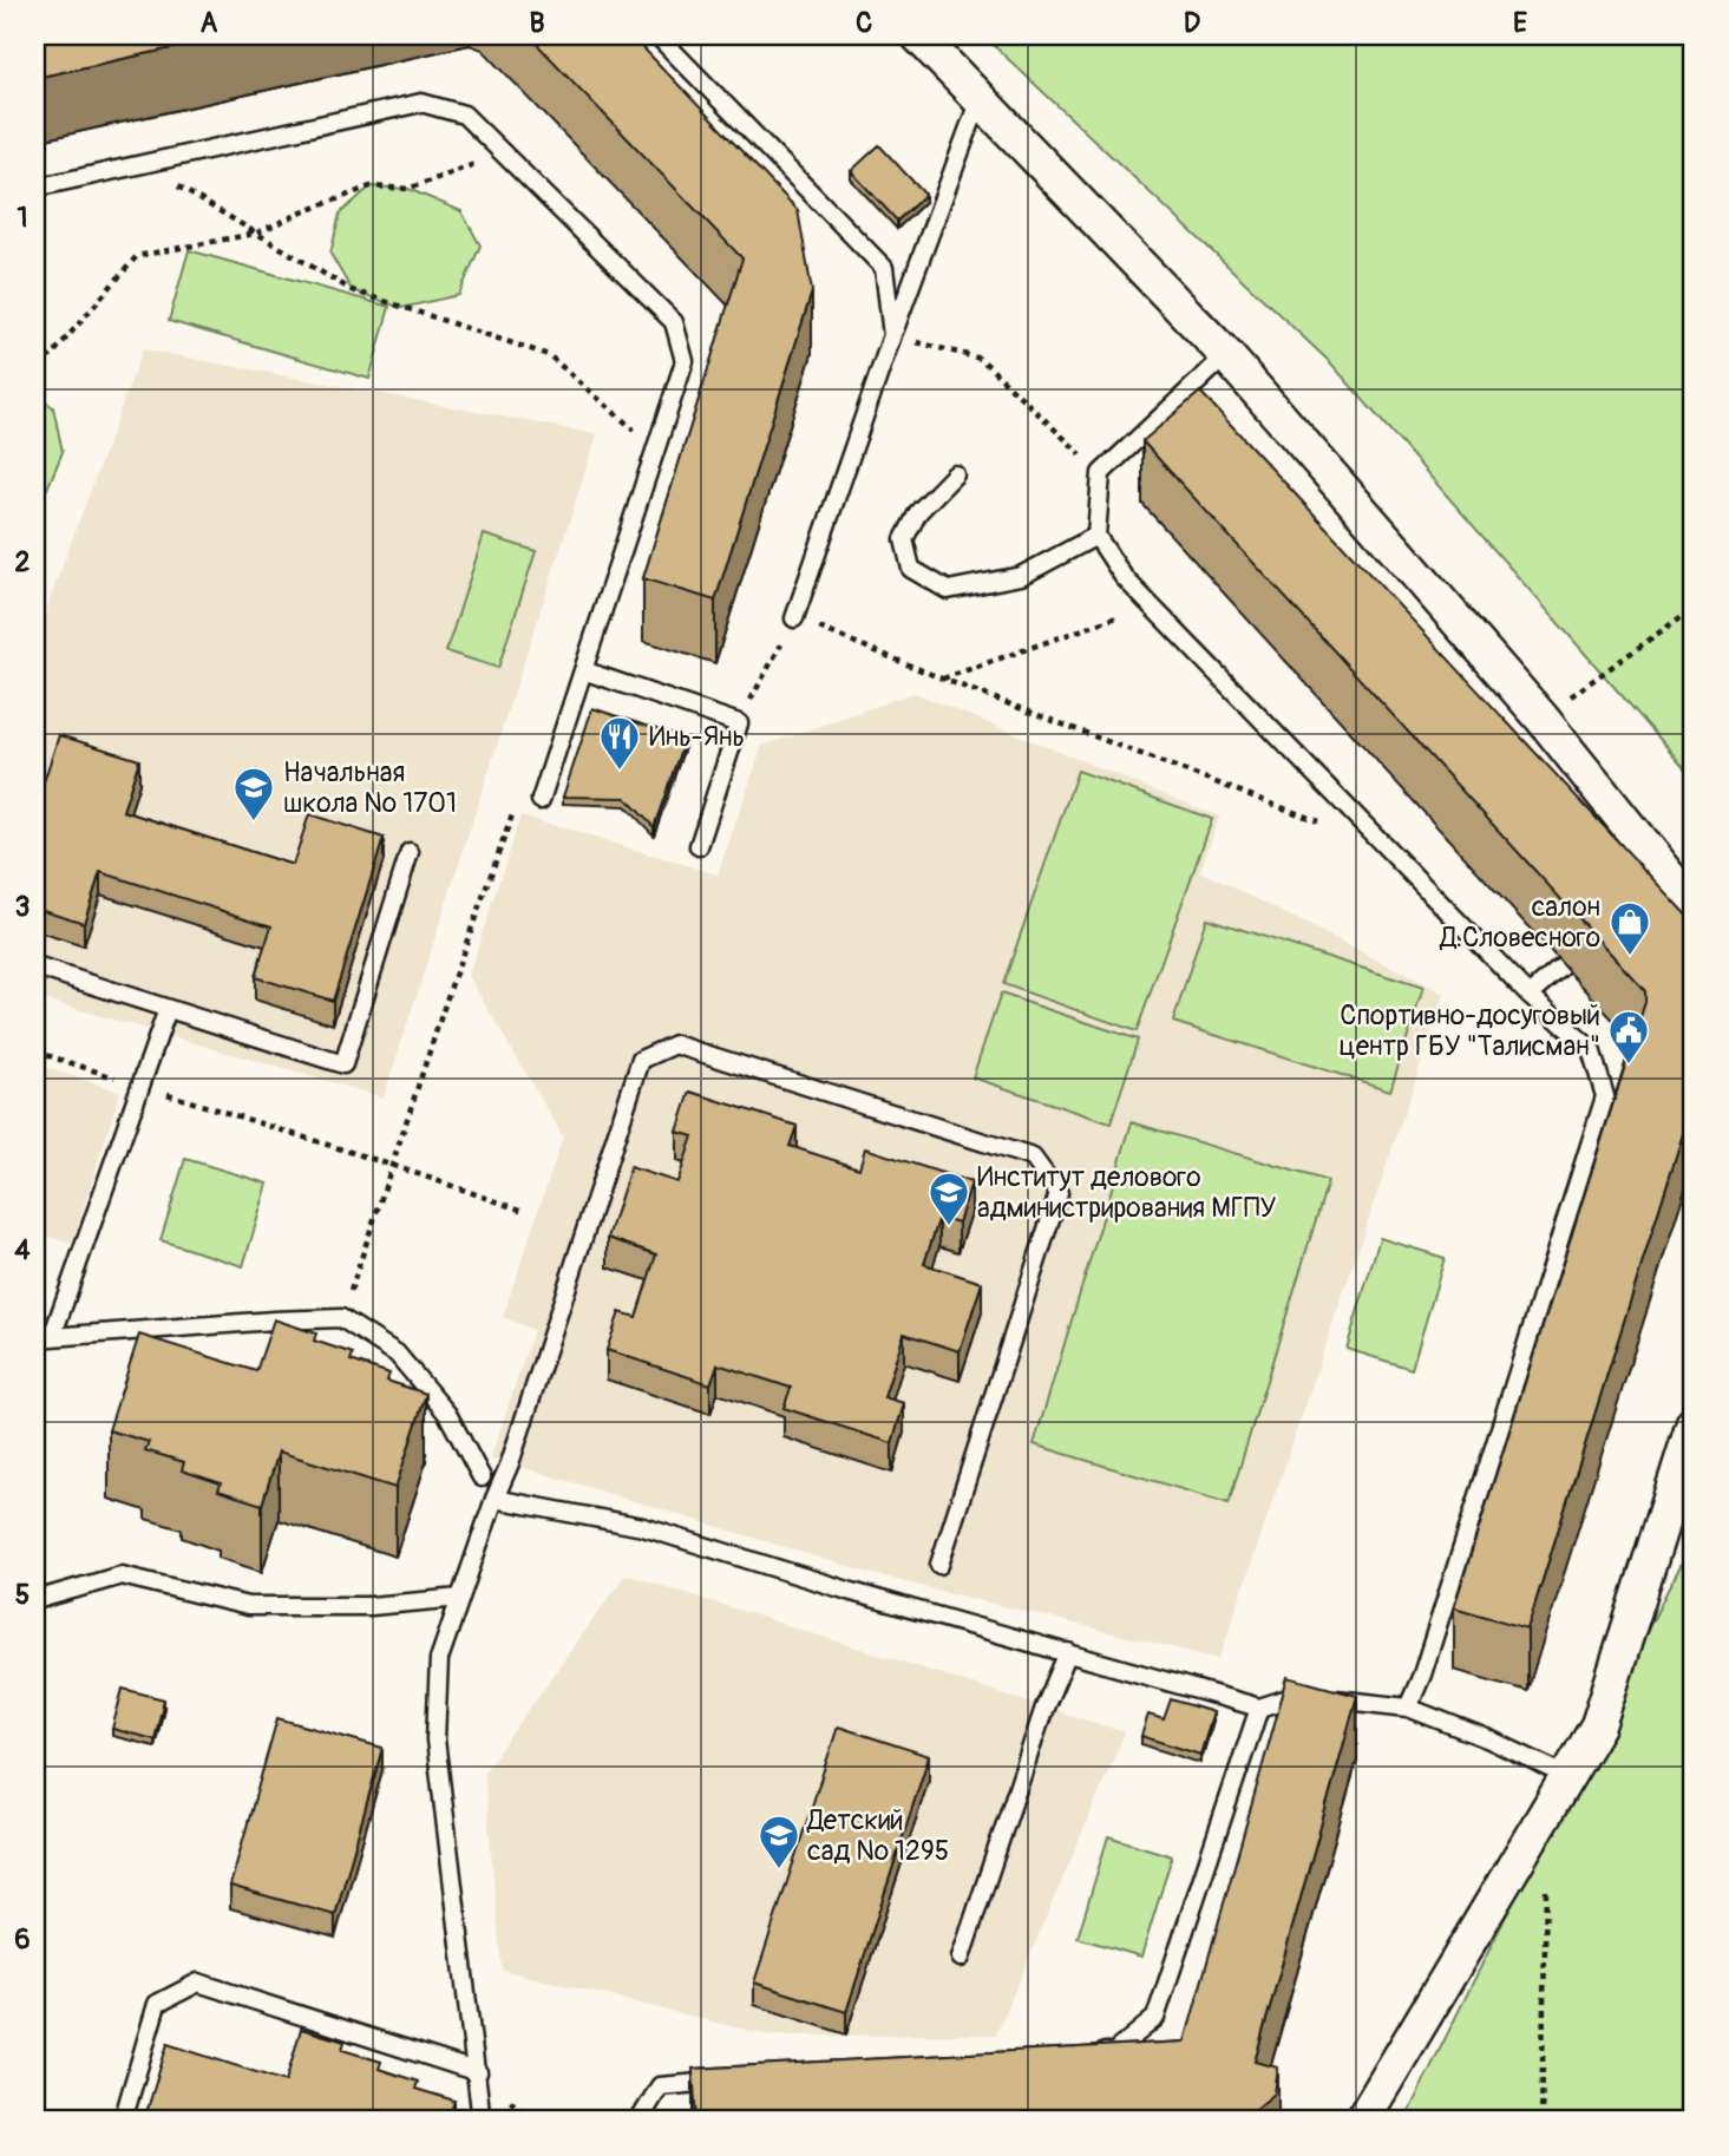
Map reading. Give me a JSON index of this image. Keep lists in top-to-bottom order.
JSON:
{
  "places": {
    "restaurant": ["Инь-Янь"],
    "school or university": ["Начальная школа № 1701", "Институт делового администрирования МГПУ", "Детский сад № 1295"],
    "shop": ["салон Д.Словесного"],
    "public building": ["Спортивно-досуговый центр ГБУ \"Талисман\""]
  },
  "grid": {
    "columns": [
      "A",
      "B",
      "C",
      "D",
      "E"
    ],
    "rows": [
      "1",
      "2",
      "3",
      "4",
      "5",
      "6"
    ]
  }
}
